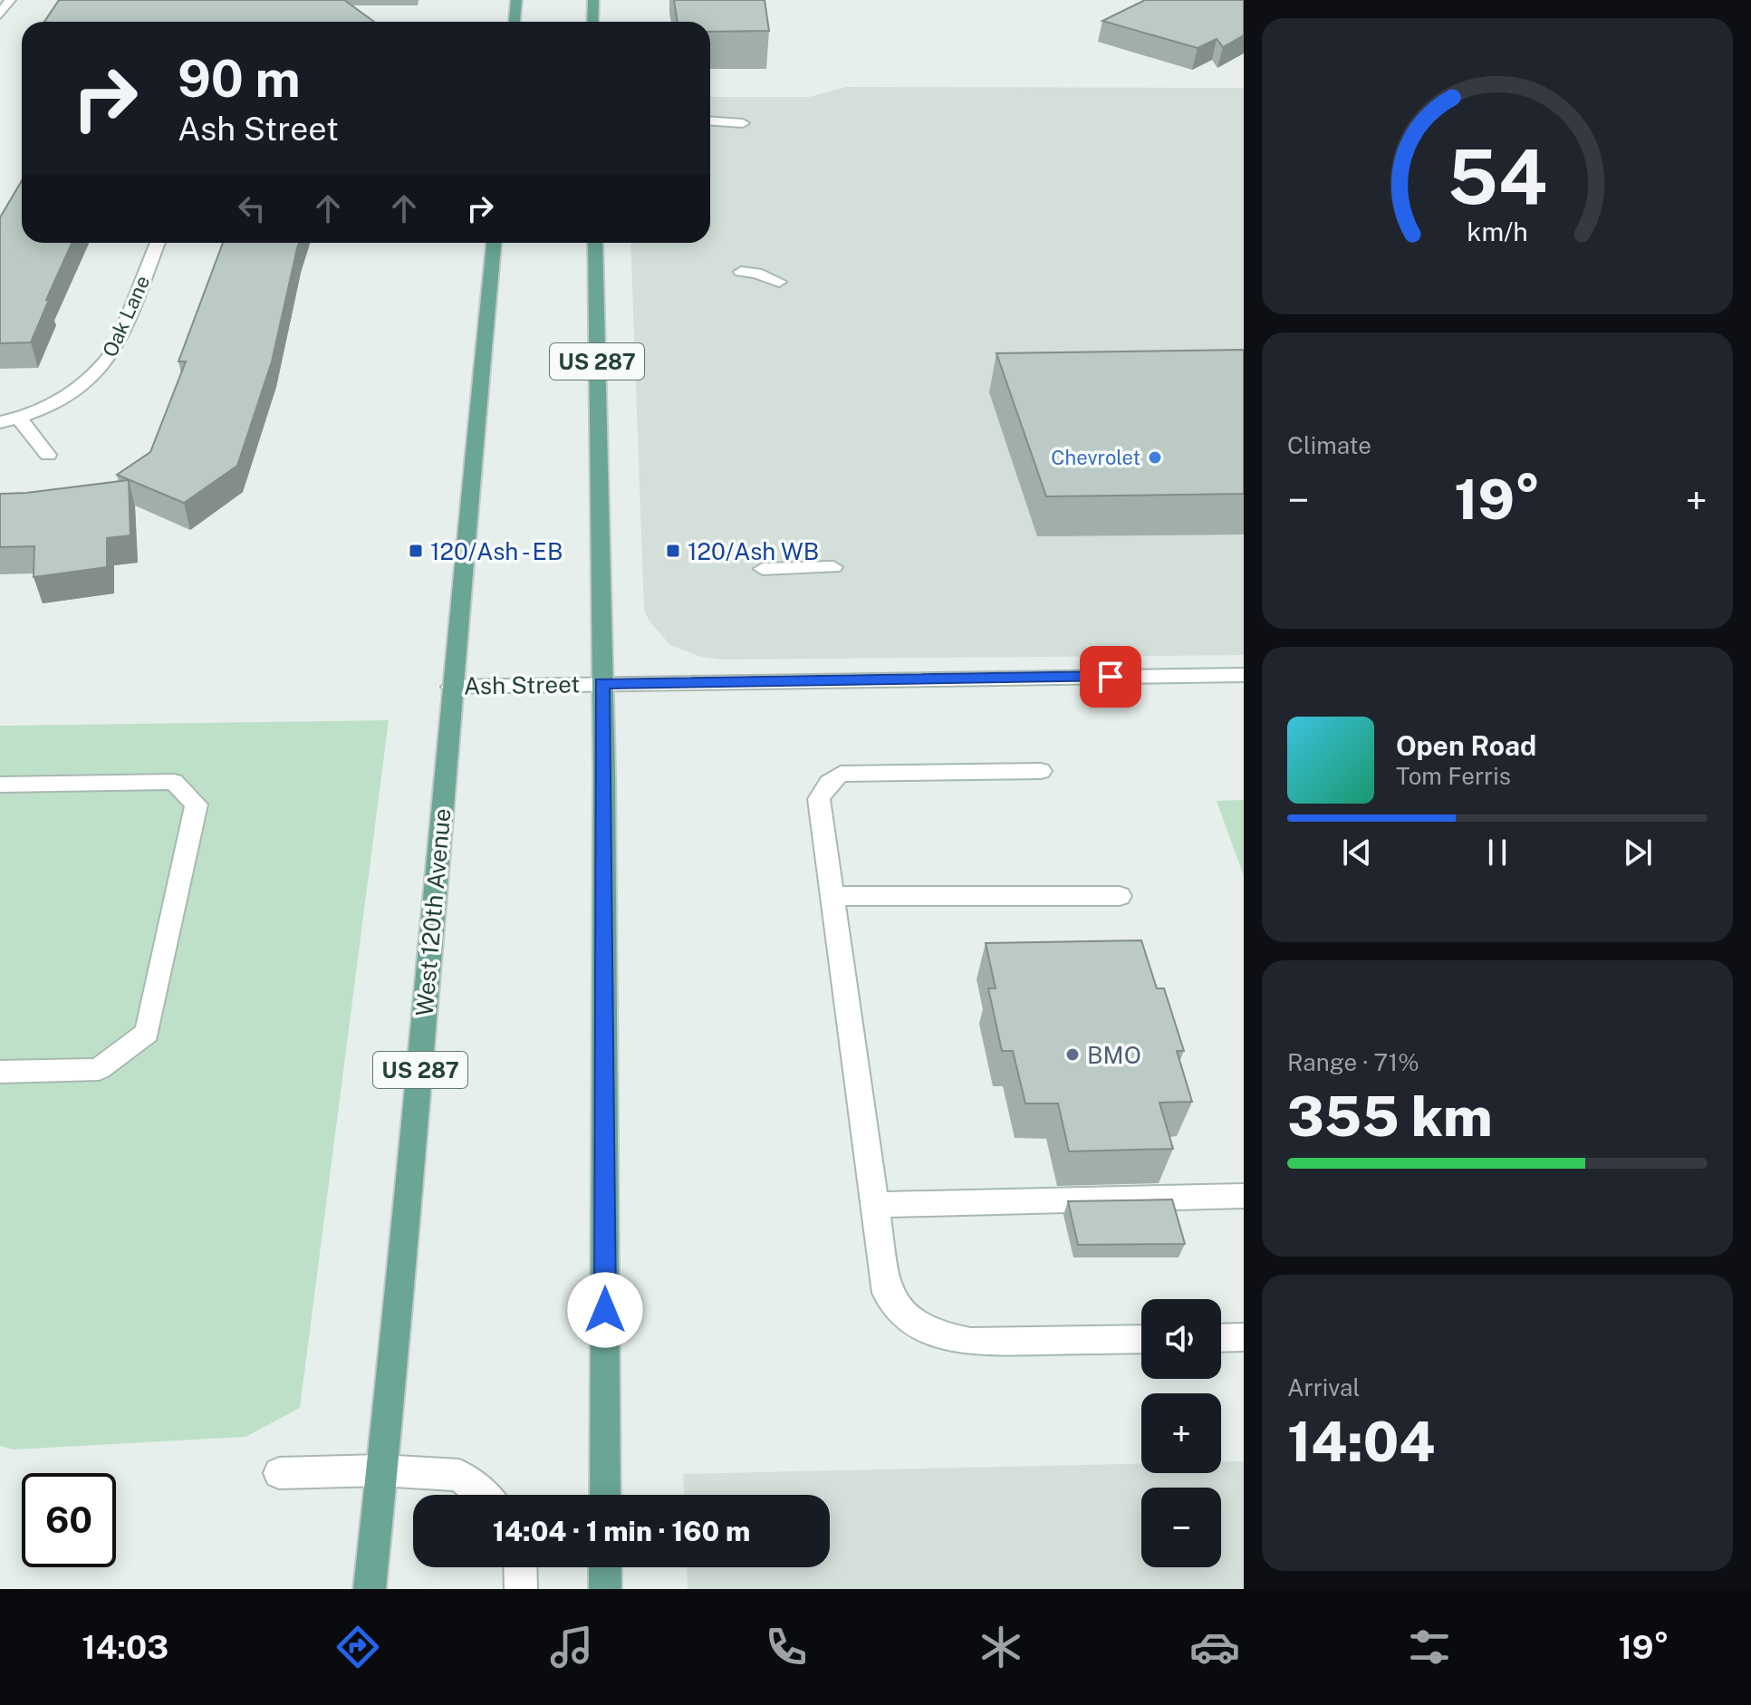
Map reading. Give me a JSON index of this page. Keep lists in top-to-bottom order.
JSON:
{
  "streets": {
    "main road": ["US 287", "West 120th Avenue"],
    "street": ["Oak Lane", "Ash Street"]
  },
  "crossings": [
    ["US 287", "Ash Street"],
    ["Ash Street", "West 120th Avenue"]
  ],
  "places": {
    "other": ["Chevrolet", "BMO"],
    "transit": ["120/Ash - EB", "120/Ash WB"]
  },
  "page": {
    "turn": ["90 m", "Ash Street"],
    "tile": [
      "Climate",
      ["Range · 71%", "355 km"],
      ["Arrival", "14:04"]
    ],
    "heat": ["−", "19°", "+"],
    "song": ["Open Road", "Tom Ferris"],
    "map_buttons": ["+", "−"],
    "limit": "60",
    "trip": "14:04 · 1 min · 160 m",
    "tabs": ["14:03", "19°"],
    "gauge": ["54", "km/h"]
  }
}
